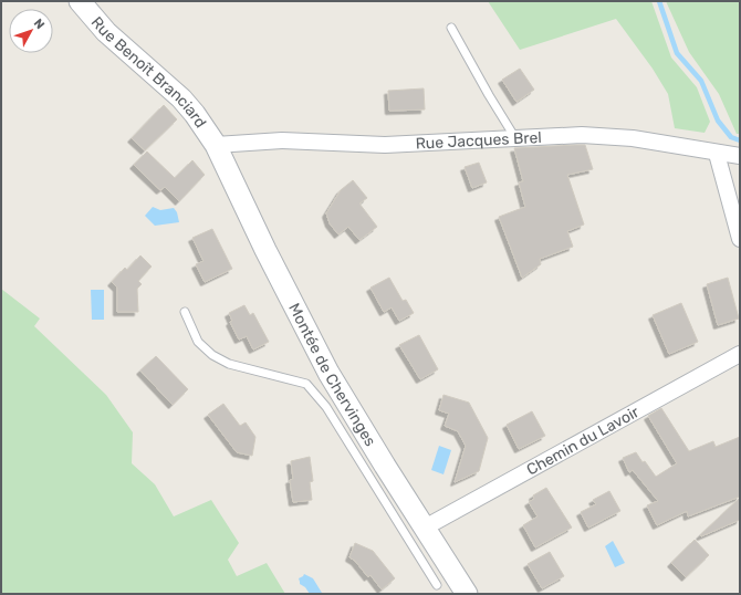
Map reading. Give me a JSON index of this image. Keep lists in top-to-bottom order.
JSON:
{
  "streets": {
    "street": [
      "Rue Benoît Branciard",
      "Rue Jacques Brel",
      "Montée de Chervinges",
      "Chemin du Lavoir"
    ]
  },
  "crossings": [
    ["Rue Benoît Branciard", "Rue Jacques Brel"],
    ["Rue Benoît Branciard", "Montée de Chervinges"],
    ["Rue Jacques Brel", "Montée de Chervinges"],
    ["Montée de Chervinges", "Chemin du Lavoir"]
  ],
  "north": "top right"
}
